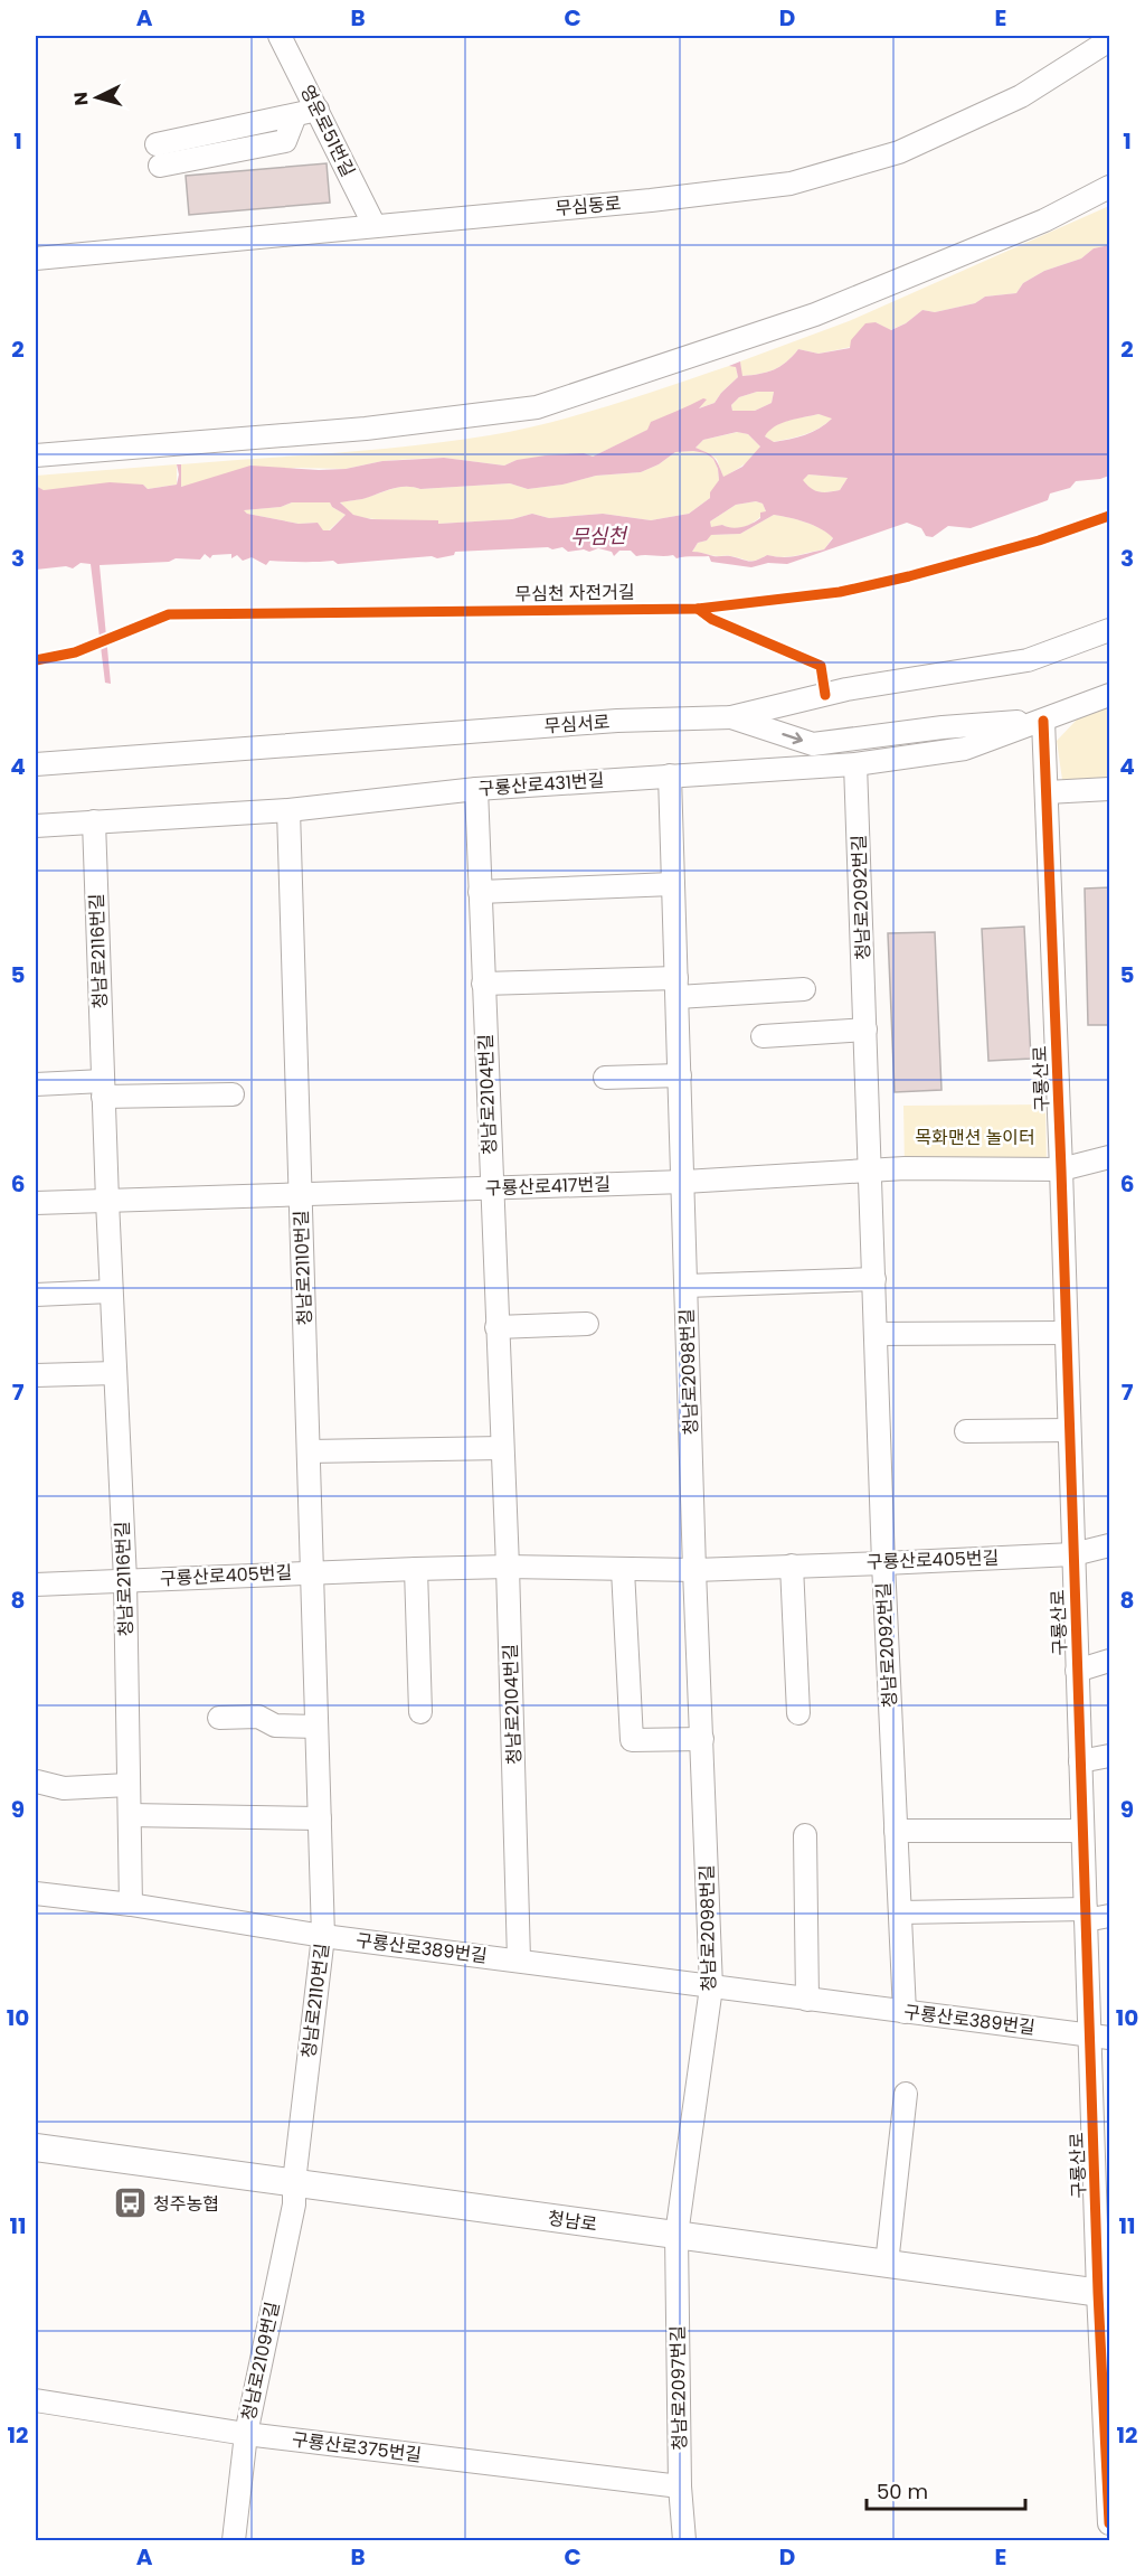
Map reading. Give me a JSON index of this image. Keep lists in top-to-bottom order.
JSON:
{
  "streets": {
    "main road": ["청남로"],
    "street": [
      "영운로51번길",
      "무심동로",
      "무심서로",
      "구룡산로431번길",
      "청남로2092번길",
      "청남로2116번길",
      "구룡산로",
      "청남로2104번길",
      "구룡산로417번길",
      "청남로2110번길",
      "청남로2098번길",
      "구룡산로405번길",
      "구룡산로389번길",
      "청남로2109번길",
      "청남로2097번길",
      "구룡산로375번길"
    ],
    "cycle path": ["무심천 자전거길"]
  },
  "crossings": [
    ["영운로51번길", "무심동로"],
    ["구룡산로431번길", "청남로2092번길"],
    ["구룡산로431번길", "청남로2116번길"],
    ["구룡산로431번길", "구룡산로"],
    ["구룡산로431번길", "청남로2104번길"],
    ["구룡산로431번길", "청남로2110번길"],
    ["구룡산로431번길", "청남로2098번길"],
    ["청남로2092번길", "구룡산로417번길"],
    ["청남로2092번길", "청남로2098번길"],
    ["청남로2092번길", "구룡산로405번길"],
    ["청남로2092번길", "구룡산로389번길"],
    ["청남로2116번길", "구룡산로417번길"],
    ["청남로2116번길", "구룡산로405번길"],
    ["청남로2116번길", "구룡산로389번길"],
    ["구룡산로", "구룡산로417번길"],
    ["구룡산로", "구룡산로405번길"],
    ["구룡산로", "구룡산로389번길"],
    ["구룡산로", "청남로"],
    ["청남로2104번길", "구룡산로417번길"],
    ["청남로2104번길", "구룡산로405번길"],
    ["청남로2104번길", "구룡산로389번길"],
    ["구룡산로417번길", "청남로2110번길"],
    ["구룡산로417번길", "청남로2098번길"],
    ["청남로2110번길", "구룡산로405번길"],
    ["청남로2110번길", "구룡산로389번길"],
    ["청남로2110번길", "청남로"],
    ["청남로2110번길", "청남로2109번길"],
    ["청남로2098번길", "구룡산로405번길"],
    ["청남로2098번길", "구룡산로389번길"],
    ["청남로2098번길", "청남로"],
    ["청남로2098번길", "청남로2097번길"],
    ["청남로", "청남로2109번길"],
    ["청남로", "청남로2097번길"],
    ["청남로2109번길", "구룡산로375번길"],
    ["청남로2097번길", "구룡산로375번길"]
  ],
  "water": ["무심천"],
  "parks": ["목화맨션 놀이터"],
  "places": {
    "bus stop": ["청주농협"]
  },
  "scale_bar": "50 m",
  "north": "left",
  "grid": {
    "columns": [
      "A",
      "B",
      "C",
      "D",
      "E"
    ],
    "rows": [
      "1",
      "2",
      "3",
      "4",
      "5",
      "6",
      "7",
      "8",
      "9",
      "10",
      "11",
      "12"
    ]
  }
}
